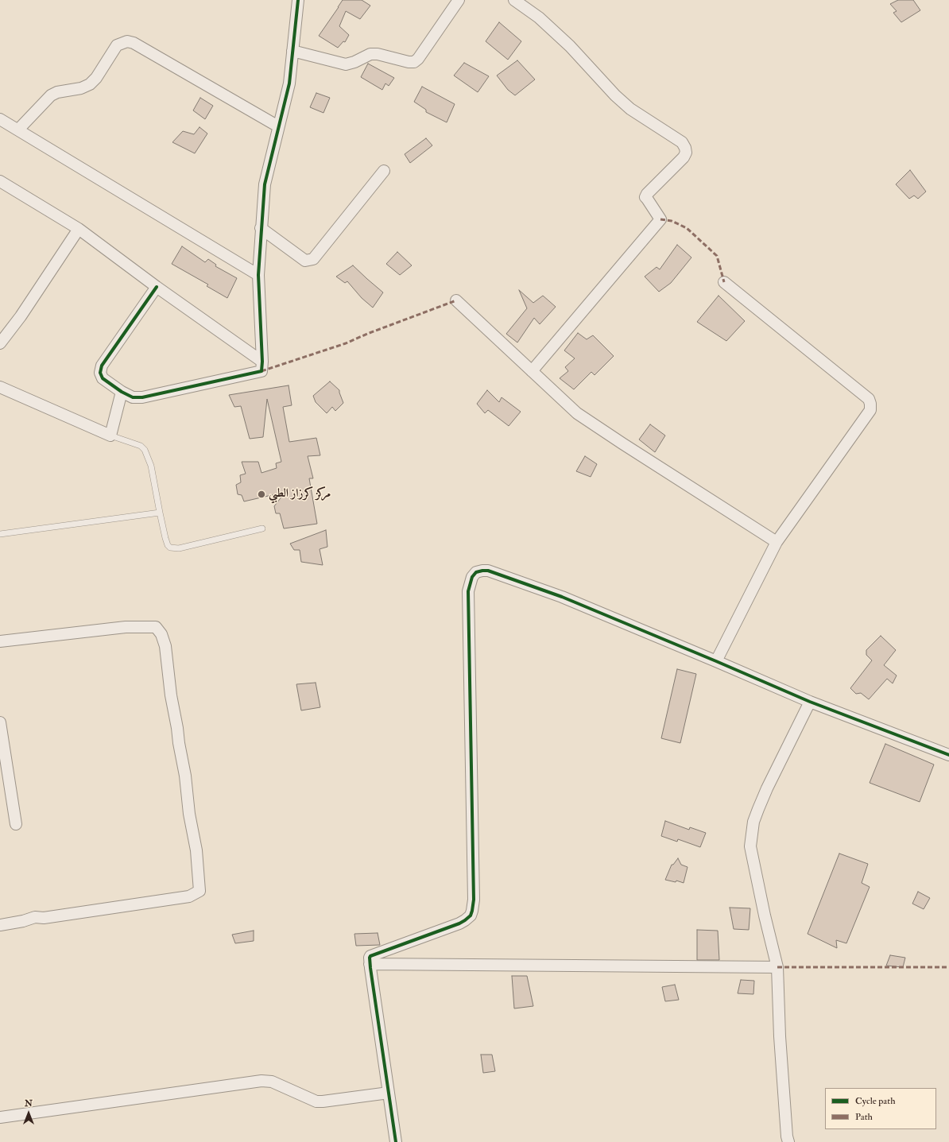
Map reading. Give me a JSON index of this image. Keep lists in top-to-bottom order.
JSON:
{
  "places": ["مركز كرزاز الطبي"],
  "legend": ["Cycle path", "Path"],
  "north": "top"
}
